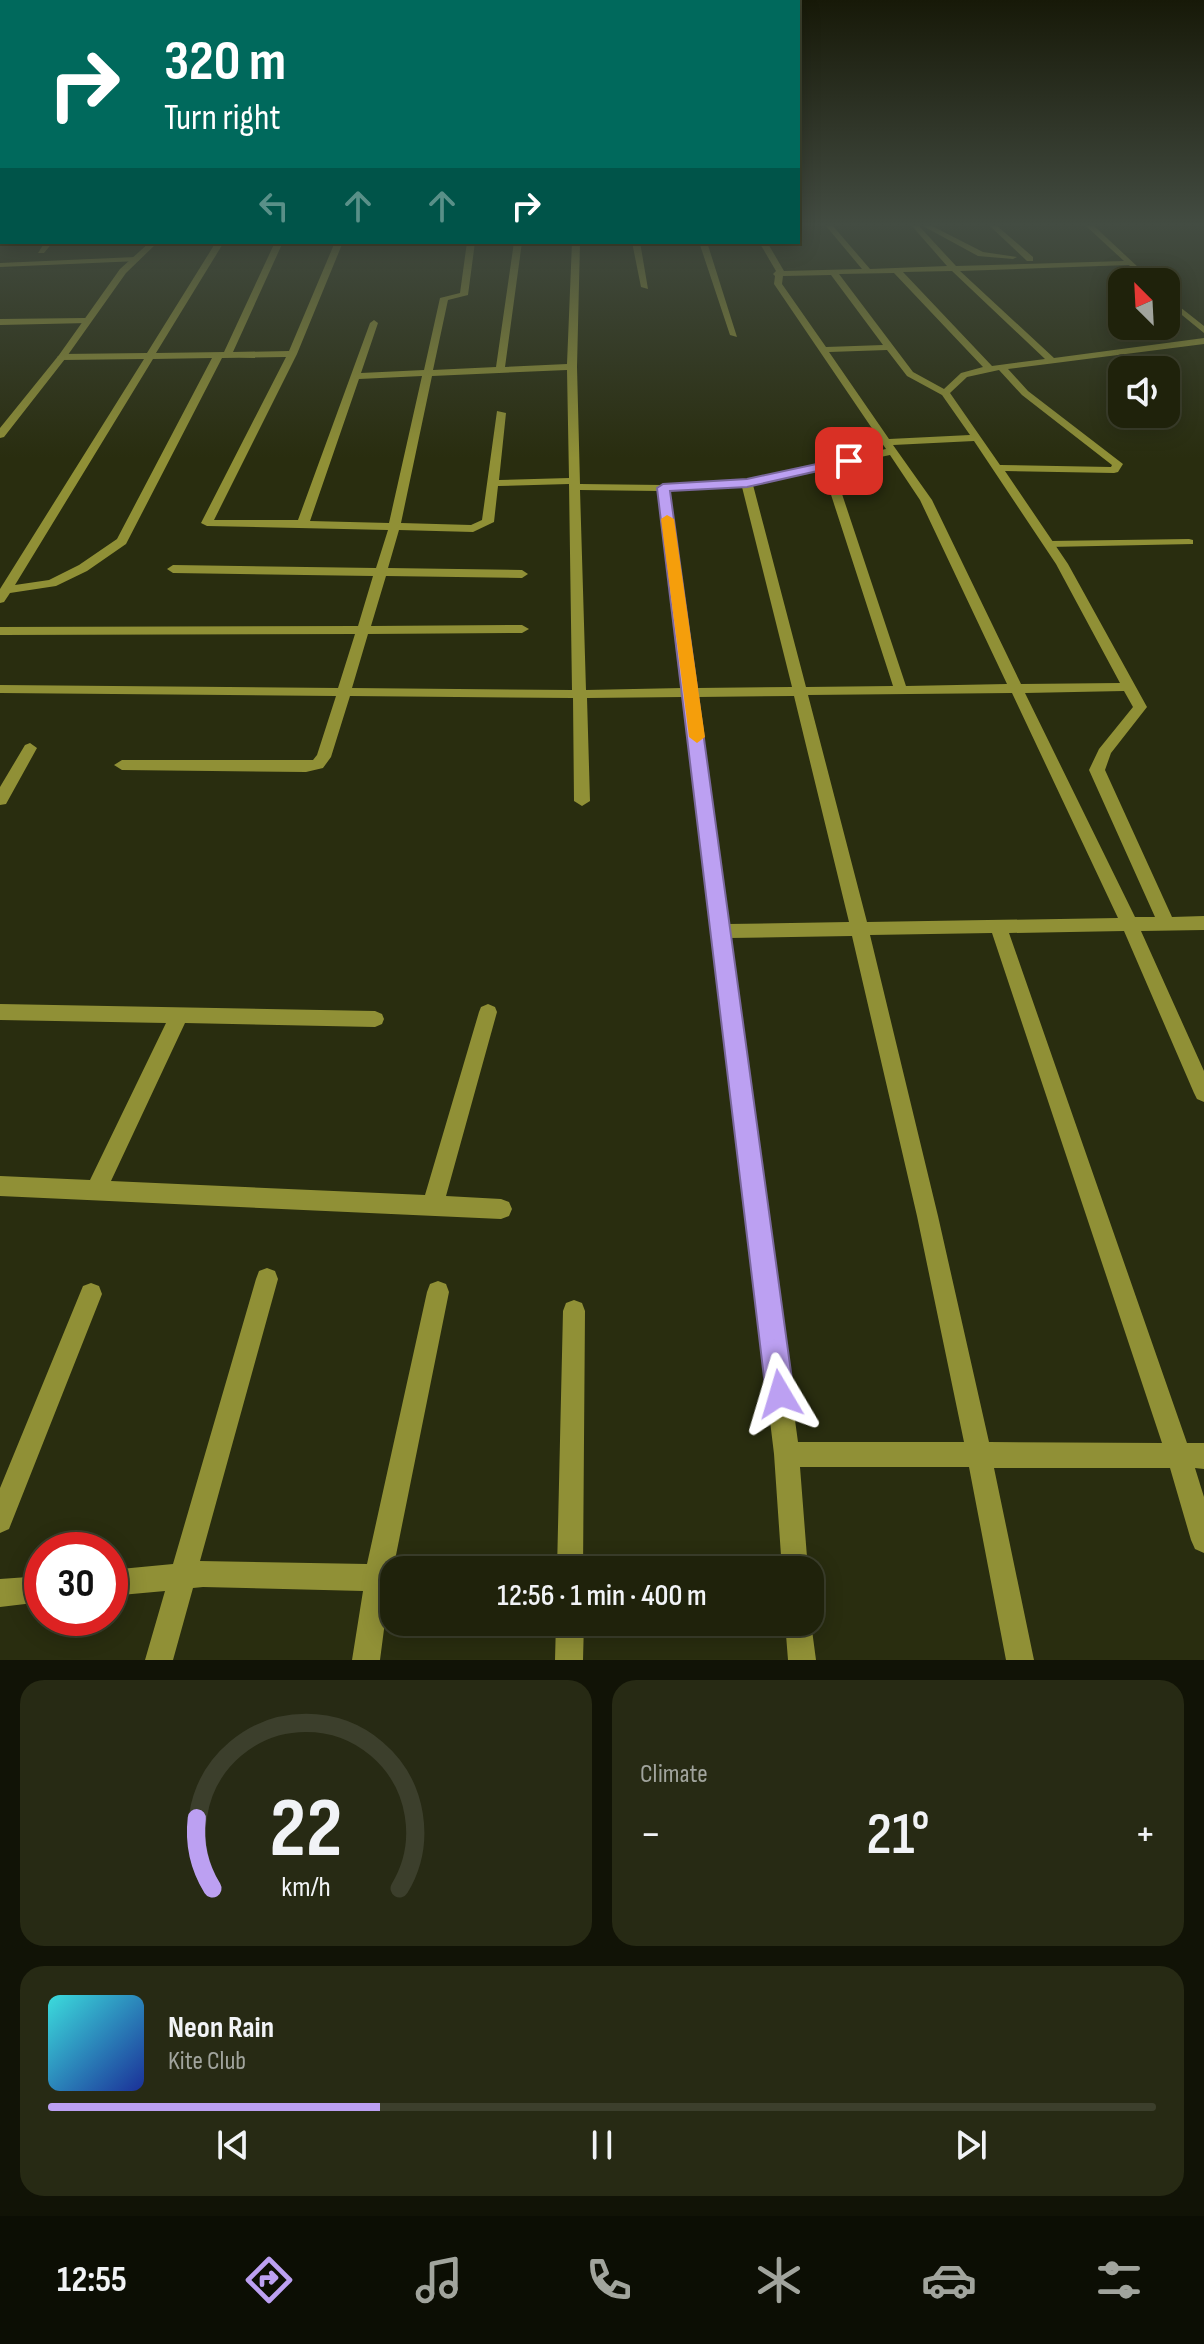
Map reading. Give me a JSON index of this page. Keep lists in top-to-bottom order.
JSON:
{
  "north": "top left",
  "page": {
    "turn": ["320 m", "Turn right"],
    "limit": "30",
    "trip": "12:56 · 1 min · 400 m",
    "tile": "Climate",
    "heat": ["−", "21°", "+"],
    "song": ["Neon Rain", "Kite Club"],
    "tabs": "12:55",
    "gauge": ["22", "km/h"]
  }
}
